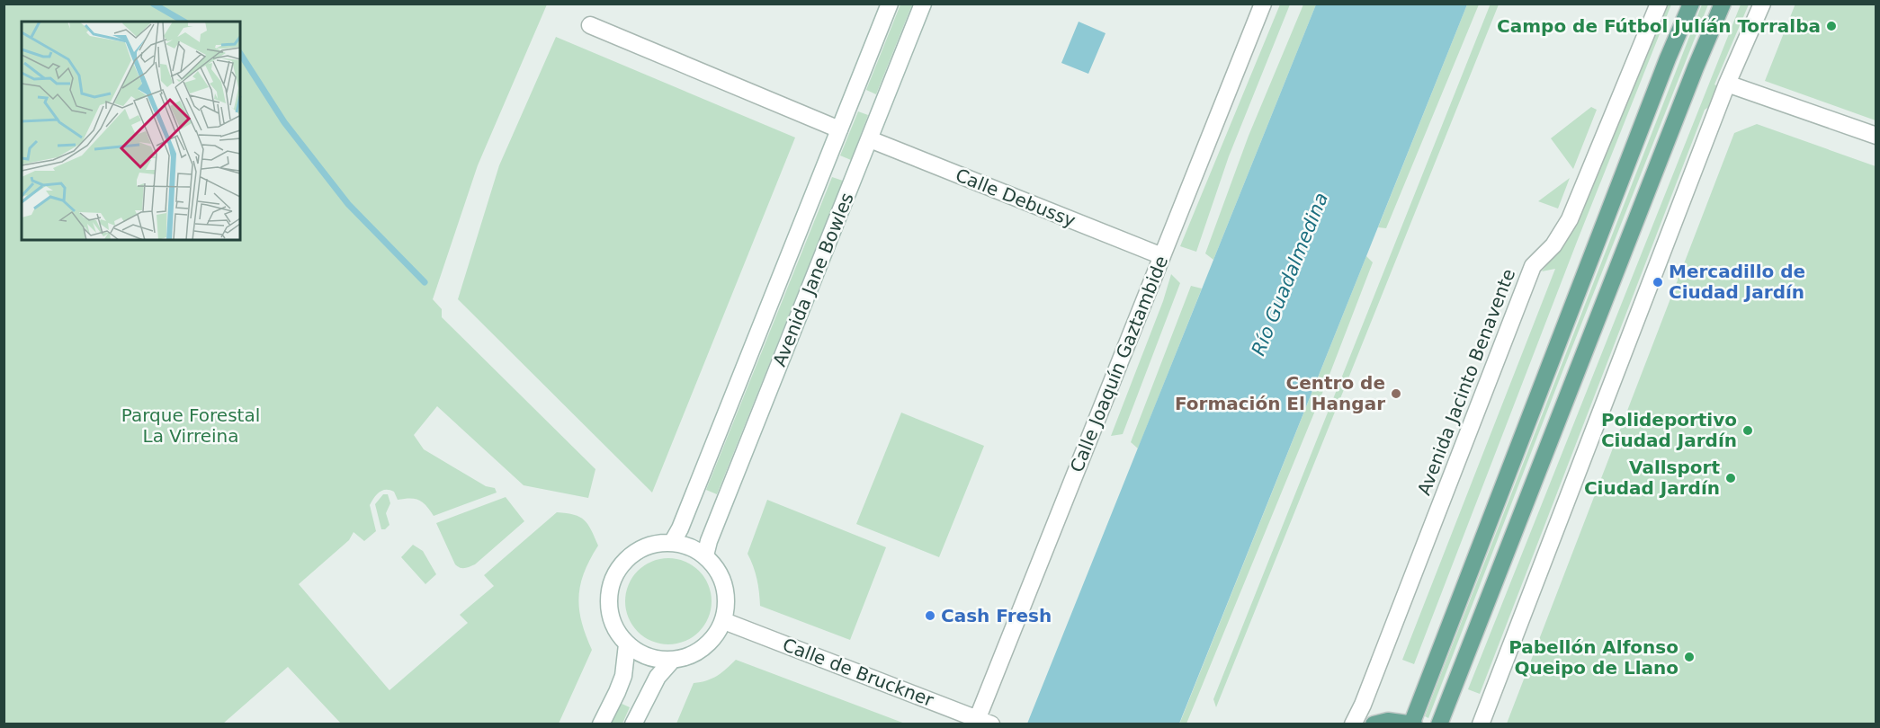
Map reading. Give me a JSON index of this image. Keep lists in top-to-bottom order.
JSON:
{
  "streets": {
    "street": [
      "Calle Debussy",
      "Avenida Jane Bowles",
      "Calle Joaquín Gaztambide",
      "Avenida Jacinto Benavente",
      "Calle de Bruckner"
    ]
  },
  "crossings": [
    ["Calle Debussy", "Avenida Jane Bowles"],
    ["Calle Debussy", "Calle Joaquín Gaztambide"],
    ["Avenida Jane Bowles", "Calle de Bruckner"],
    ["Calle Joaquín Gaztambide", "Calle de Bruckner"]
  ],
  "water": ["Río Guadalmedina"],
  "parks": ["Parque Forestal La Virreina"],
  "places": [
    "Campo de Fútbol Julíán Torralba",
    "Mercadillo de Ciudad Jardín",
    "Centro de Formación El Hangar",
    "Polideportivo Ciudad Jardín",
    "Vallsport Ciudad Jardín",
    "Cash Fresh",
    "Pabellón Alfonso Queipo de Llano"
  ]
}
